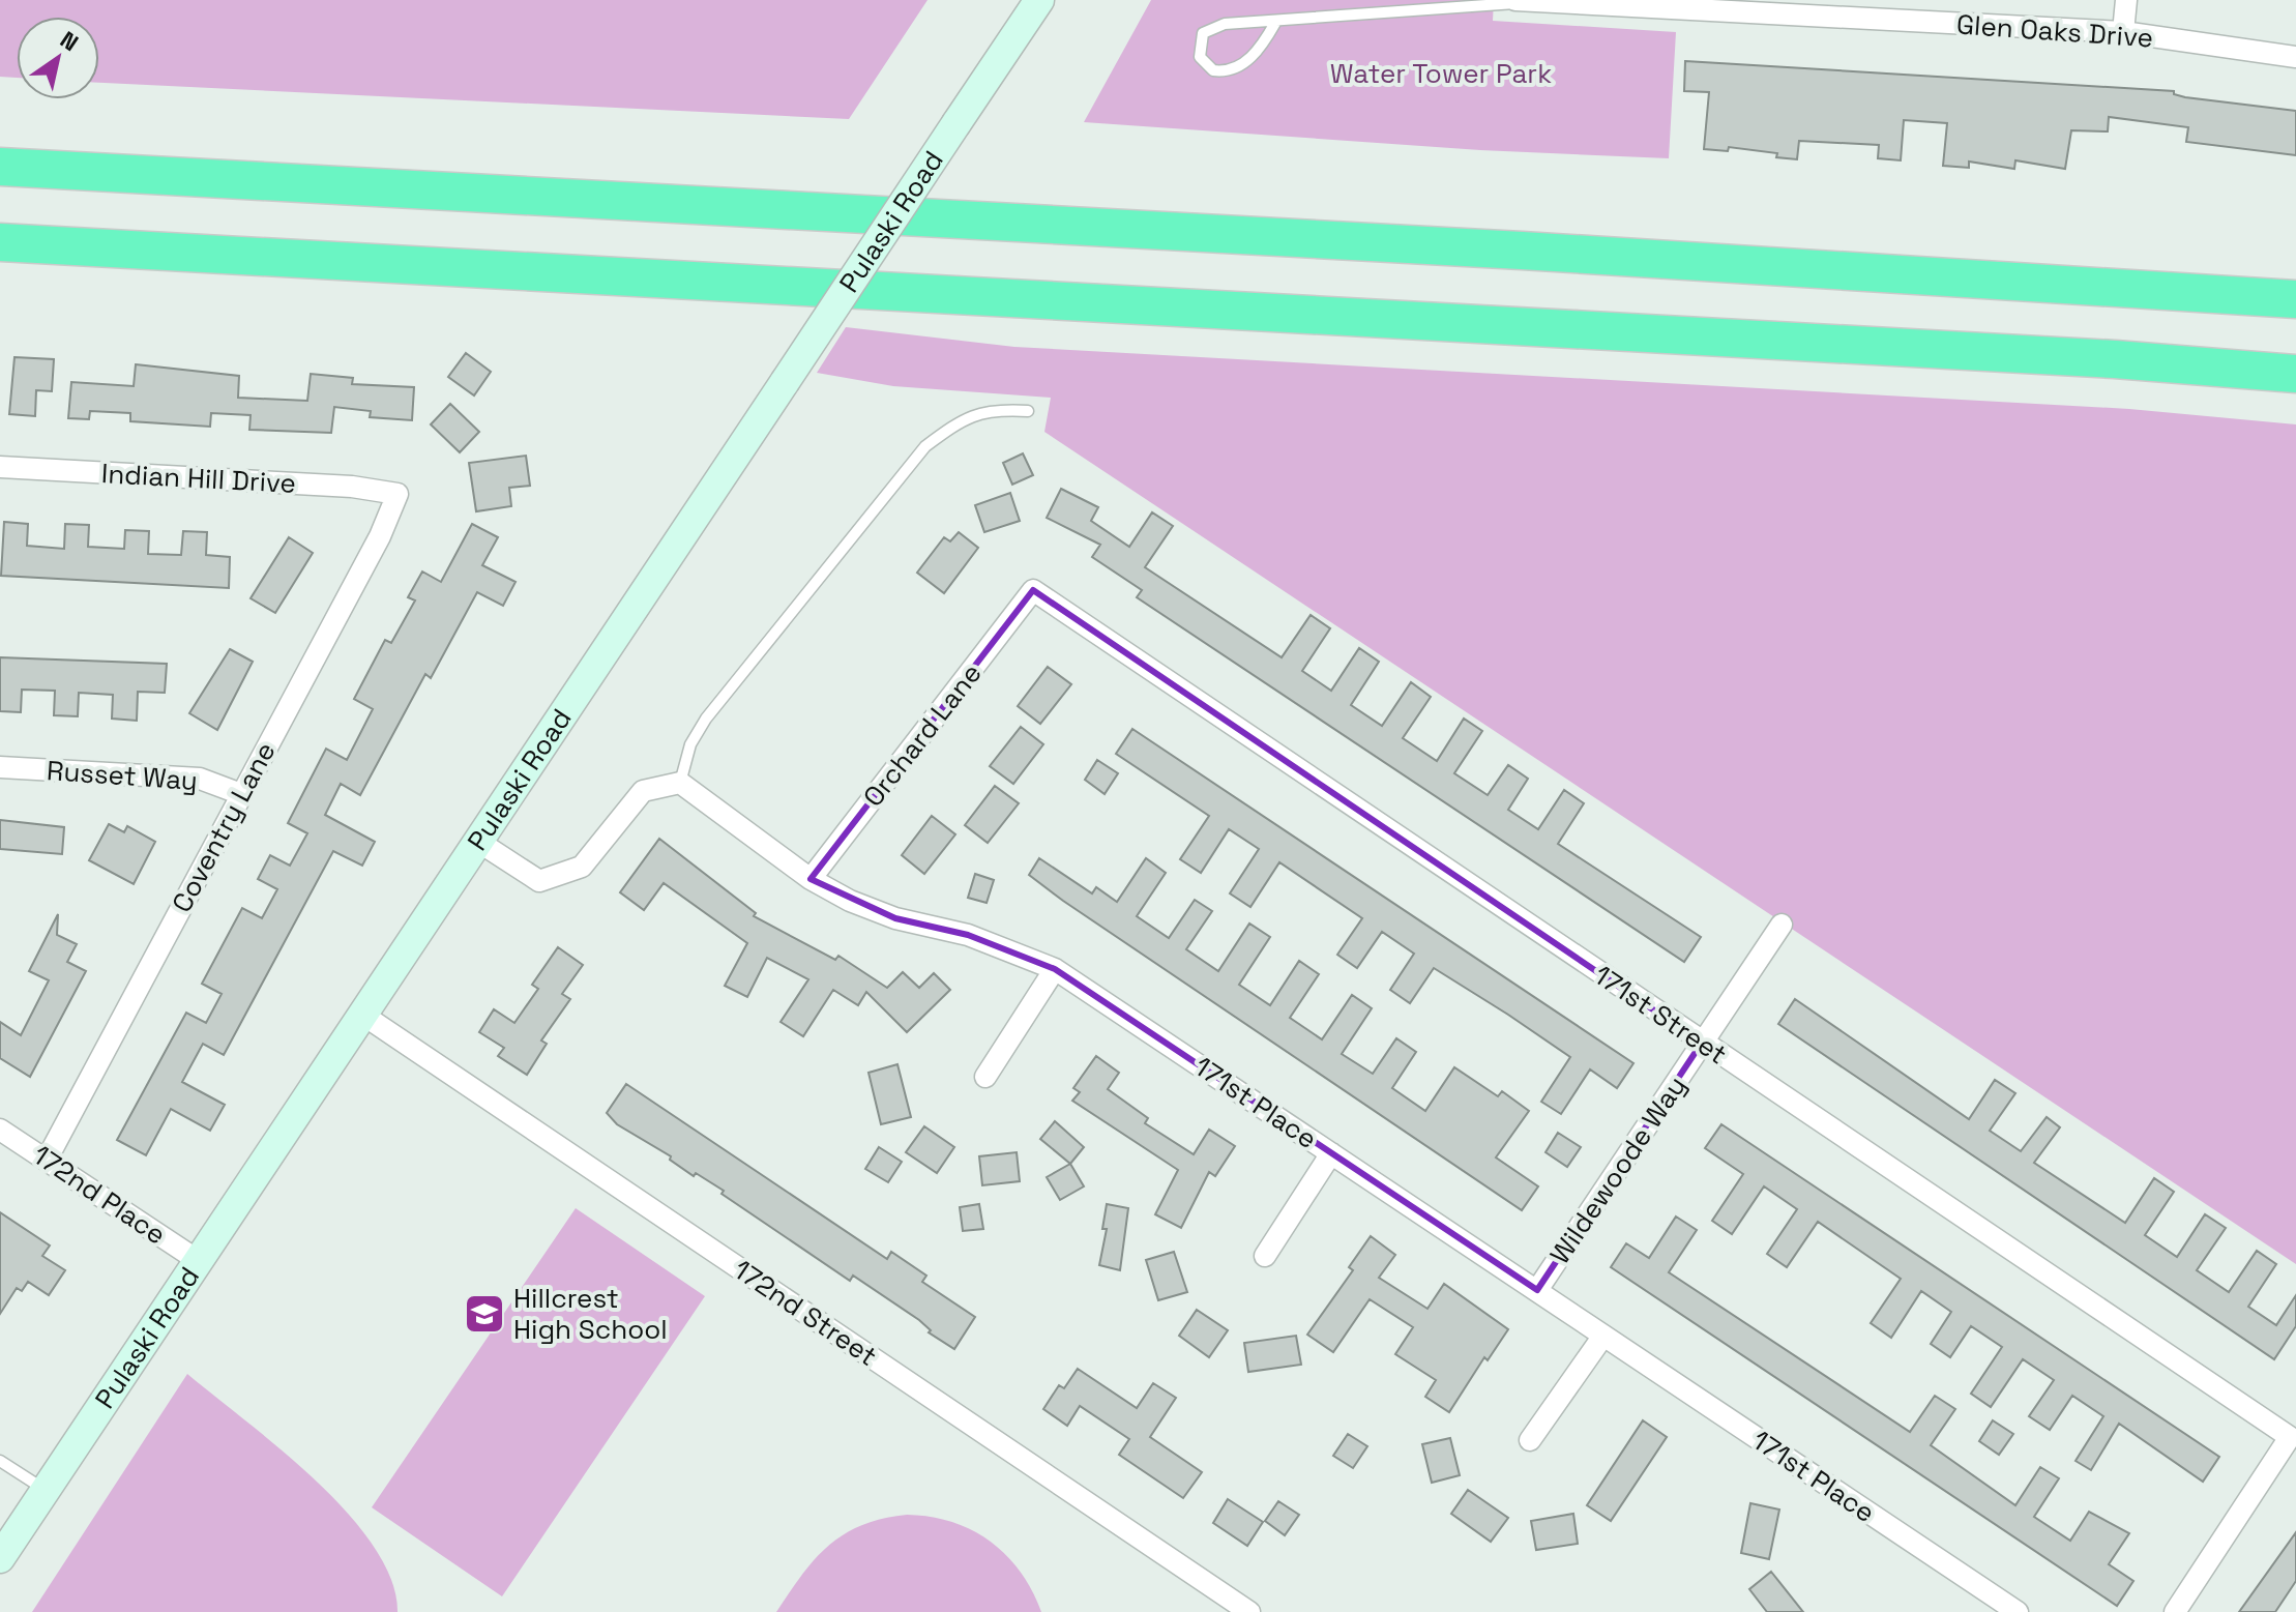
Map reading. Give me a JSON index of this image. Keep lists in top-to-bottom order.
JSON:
{
  "streets": {
    "main road": ["Pulaski Road"],
    "street": [
      "Glen Oaks Drive",
      "Indian Hill Drive",
      "Orchard Lane",
      "Russet Way",
      "Coventry Lane",
      "171st Street",
      "171st Place",
      "Wildewoode Way",
      "172nd Place",
      "172nd Street"
    ]
  },
  "crossings": [
    ["Pulaski Road", "172nd Place"],
    ["Pulaski Road", "172nd Street"],
    ["Indian Hill Drive", "Coventry Lane"],
    ["Orchard Lane", "171st Street"],
    ["Orchard Lane", "171st Place"],
    ["Russet Way", "Coventry Lane"],
    ["Coventry Lane", "172nd Place"],
    ["171st Street", "Wildewoode Way"],
    ["171st Place", "Wildewoode Way"]
  ],
  "parks": ["Water Tower Park"],
  "places": {
    "school or university": ["Hillcrest High School"]
  },
  "north": "top right"
}
